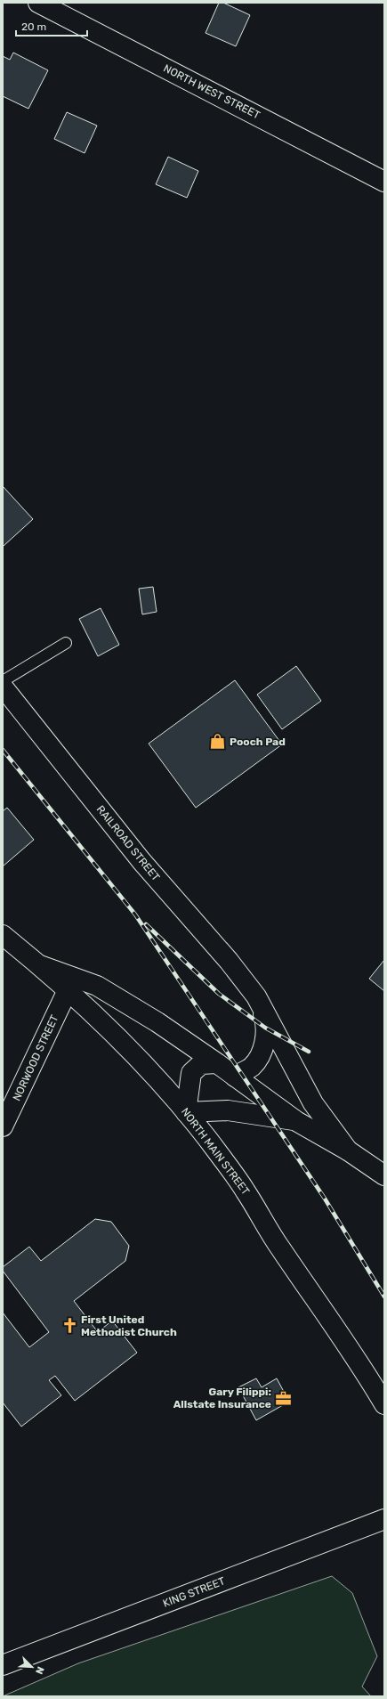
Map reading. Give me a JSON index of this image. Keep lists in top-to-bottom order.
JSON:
{
  "streets": {
    "street": [
      "NORTH WEST STREET",
      "RAILROAD STREET",
      "NORWOOD STREET",
      "NORTH MAIN STREET",
      "KING STREET"
    ]
  },
  "crossings": [
    ["NORWOOD STREET", "NORTH MAIN STREET"]
  ],
  "places": {
    "shop": ["Pooch Pad"],
    "church": ["First United Methodist Church"],
    "office": ["Gary Filippi: Allstate Insurance"]
  },
  "scale_bar": "20 m",
  "north": "bottom right"
}
